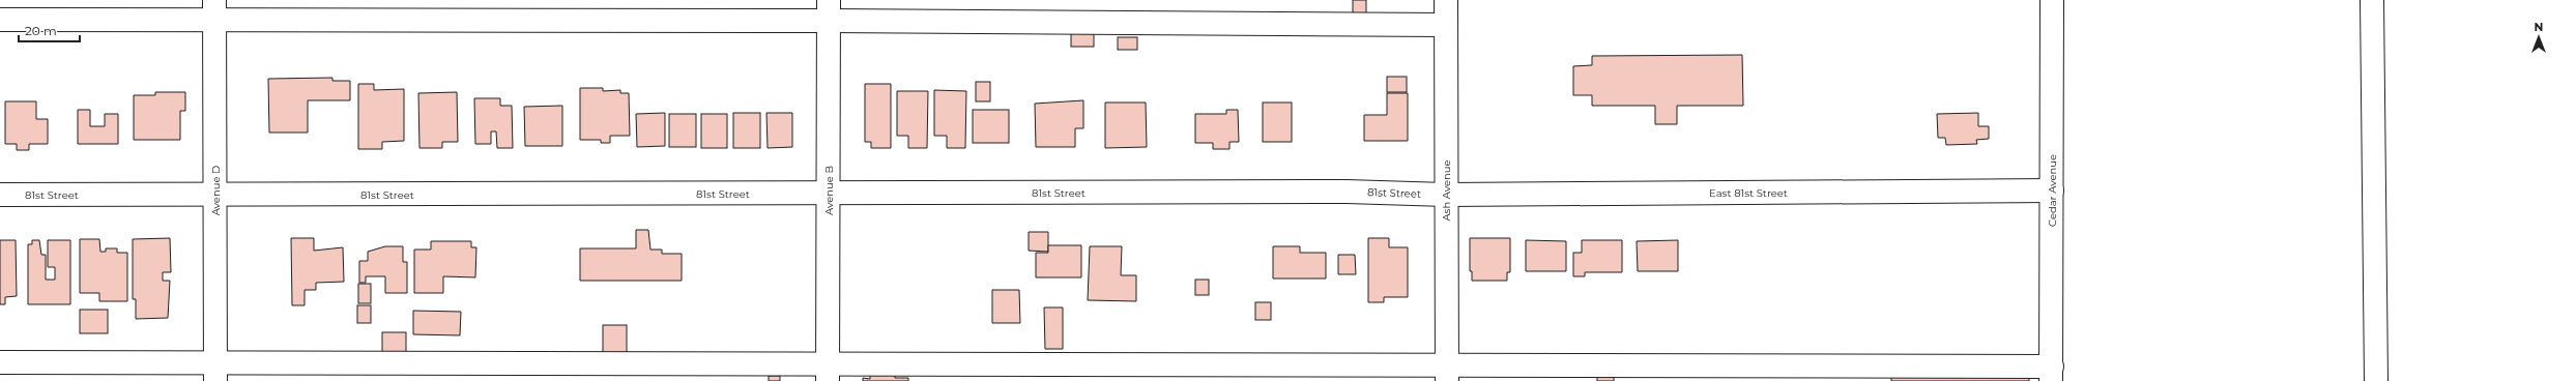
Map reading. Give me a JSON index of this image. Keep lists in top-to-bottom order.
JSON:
{
  "streets": {
    "street": [
      "Avenue D",
      "Avenue B",
      "Ash Avenue",
      "Cedar Avenue",
      "81st Street",
      "East 81st Street"
    ]
  },
  "crossings": [
    ["Avenue D", "81st Street"],
    ["Avenue B", "81st Street"],
    ["Ash Avenue", "81st Street"],
    ["Ash Avenue", "East 81st Street"],
    ["Cedar Avenue", "East 81st Street"],
    ["81st Street", "East 81st Street"]
  ],
  "scale_bar": "20 m",
  "north": "top"
}
